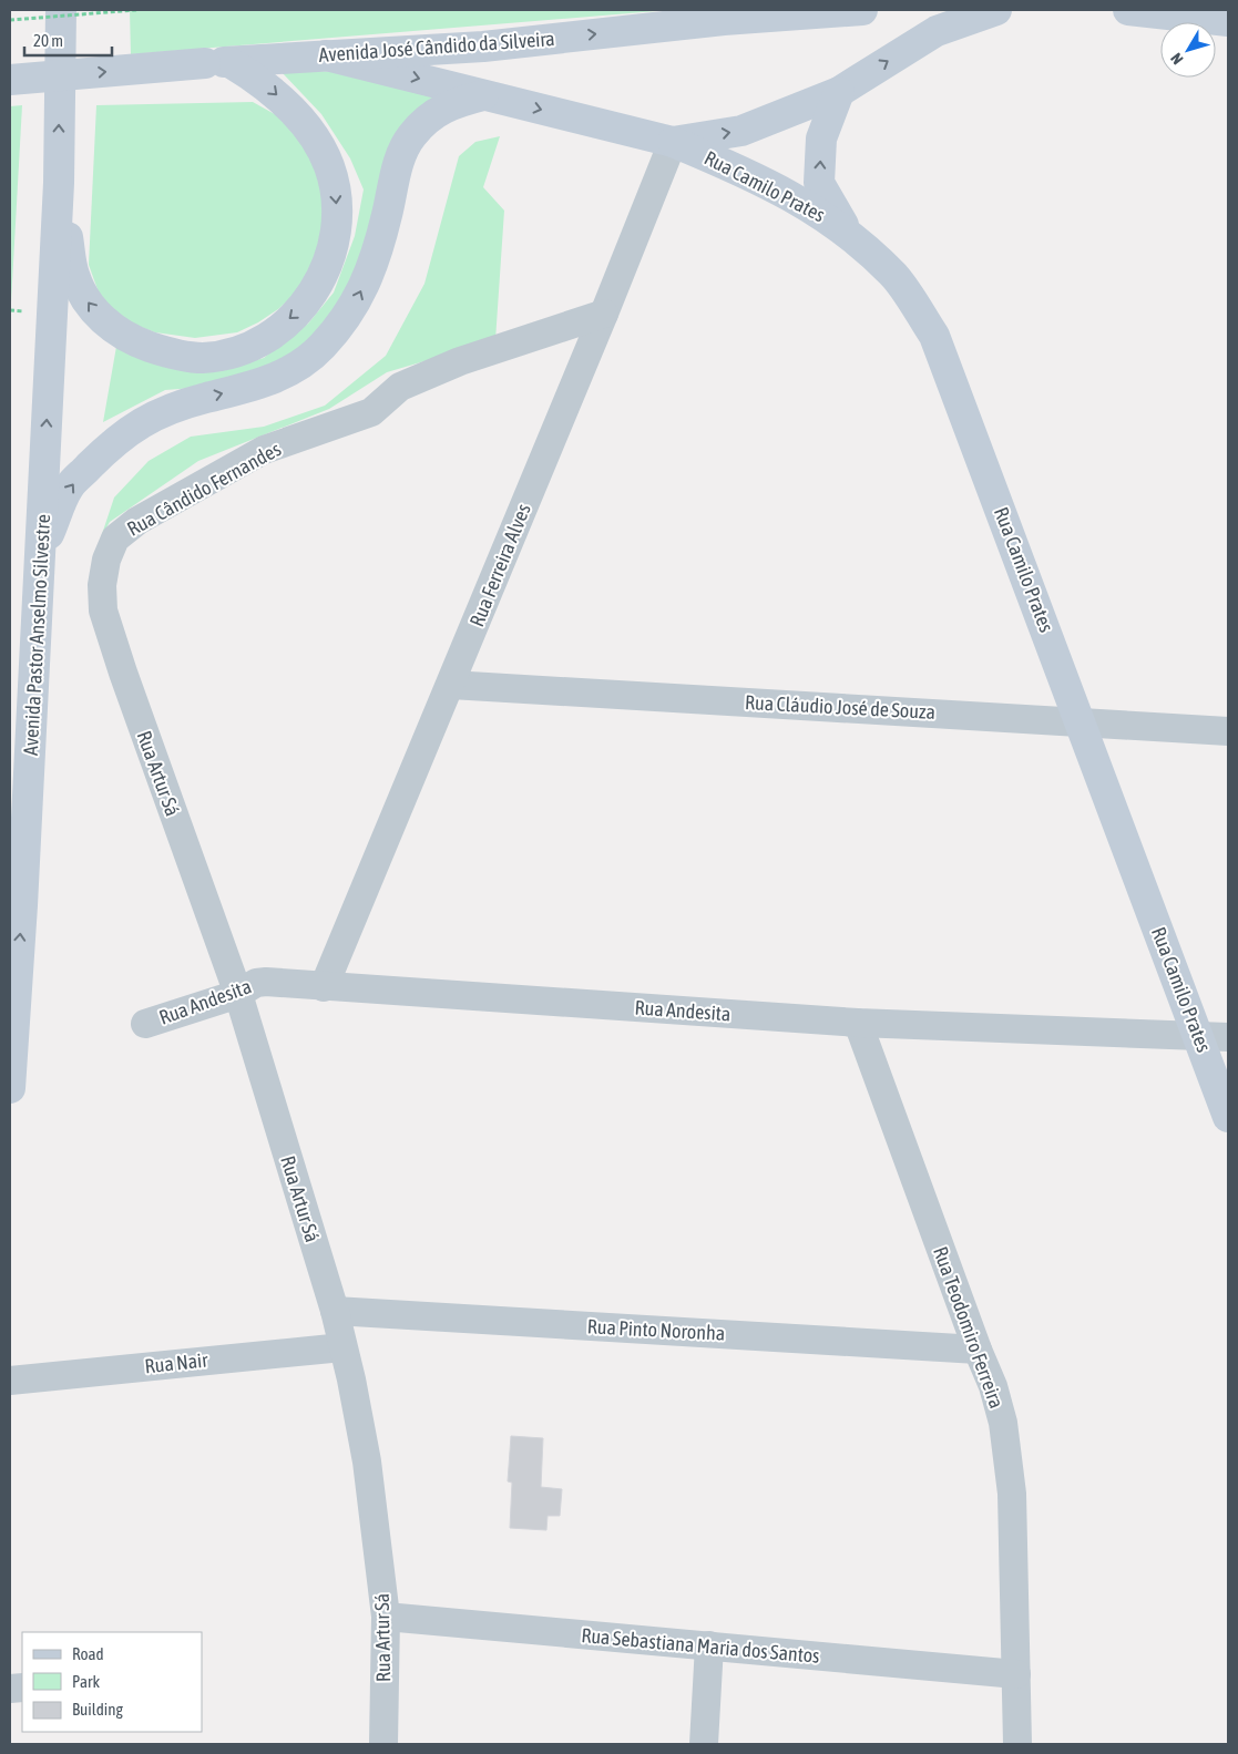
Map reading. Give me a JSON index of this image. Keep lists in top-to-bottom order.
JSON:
{
  "streets": {
    "main road": ["Avenida José Cândido da Silveira", "Rua Camilo Prates", "Avenida Pastor Anselmo Silvestre"],
    "street": [
      "Rua Cândido Fernandes",
      "Rua Ferreira Alves",
      "Rua Cláudio José de Souza",
      "Rua Artur Sá",
      "Rua Andesita",
      "Rua Teodomiro Ferreira",
      "Rua Pinto Noronha",
      "Rua Nair",
      "Rua Sebastiana Maria dos Santos"
    ]
  },
  "crossings": [
    ["Rua Camilo Prates", "Rua Ferreira Alves"],
    ["Rua Camilo Prates", "Rua Cláudio José de Souza"],
    ["Rua Camilo Prates", "Rua Andesita"],
    ["Rua Cândido Fernandes", "Rua Ferreira Alves"],
    ["Rua Cândido Fernandes", "Rua Artur Sá"],
    ["Rua Ferreira Alves", "Rua Cláudio José de Souza"],
    ["Rua Ferreira Alves", "Rua Andesita"],
    ["Rua Artur Sá", "Rua Andesita"],
    ["Rua Artur Sá", "Rua Pinto Noronha"],
    ["Rua Artur Sá", "Rua Nair"],
    ["Rua Artur Sá", "Rua Sebastiana Maria dos Santos"],
    ["Rua Andesita", "Rua Teodomiro Ferreira"],
    ["Rua Teodomiro Ferreira", "Rua Pinto Noronha"],
    ["Rua Teodomiro Ferreira", "Rua Sebastiana Maria dos Santos"]
  ],
  "one_way": ["Avenida Pastor Anselmo Silvestre"],
  "legend": ["Road", "Park", "Building"],
  "scale_bar": "20 m",
  "north": "bottom left"
}
